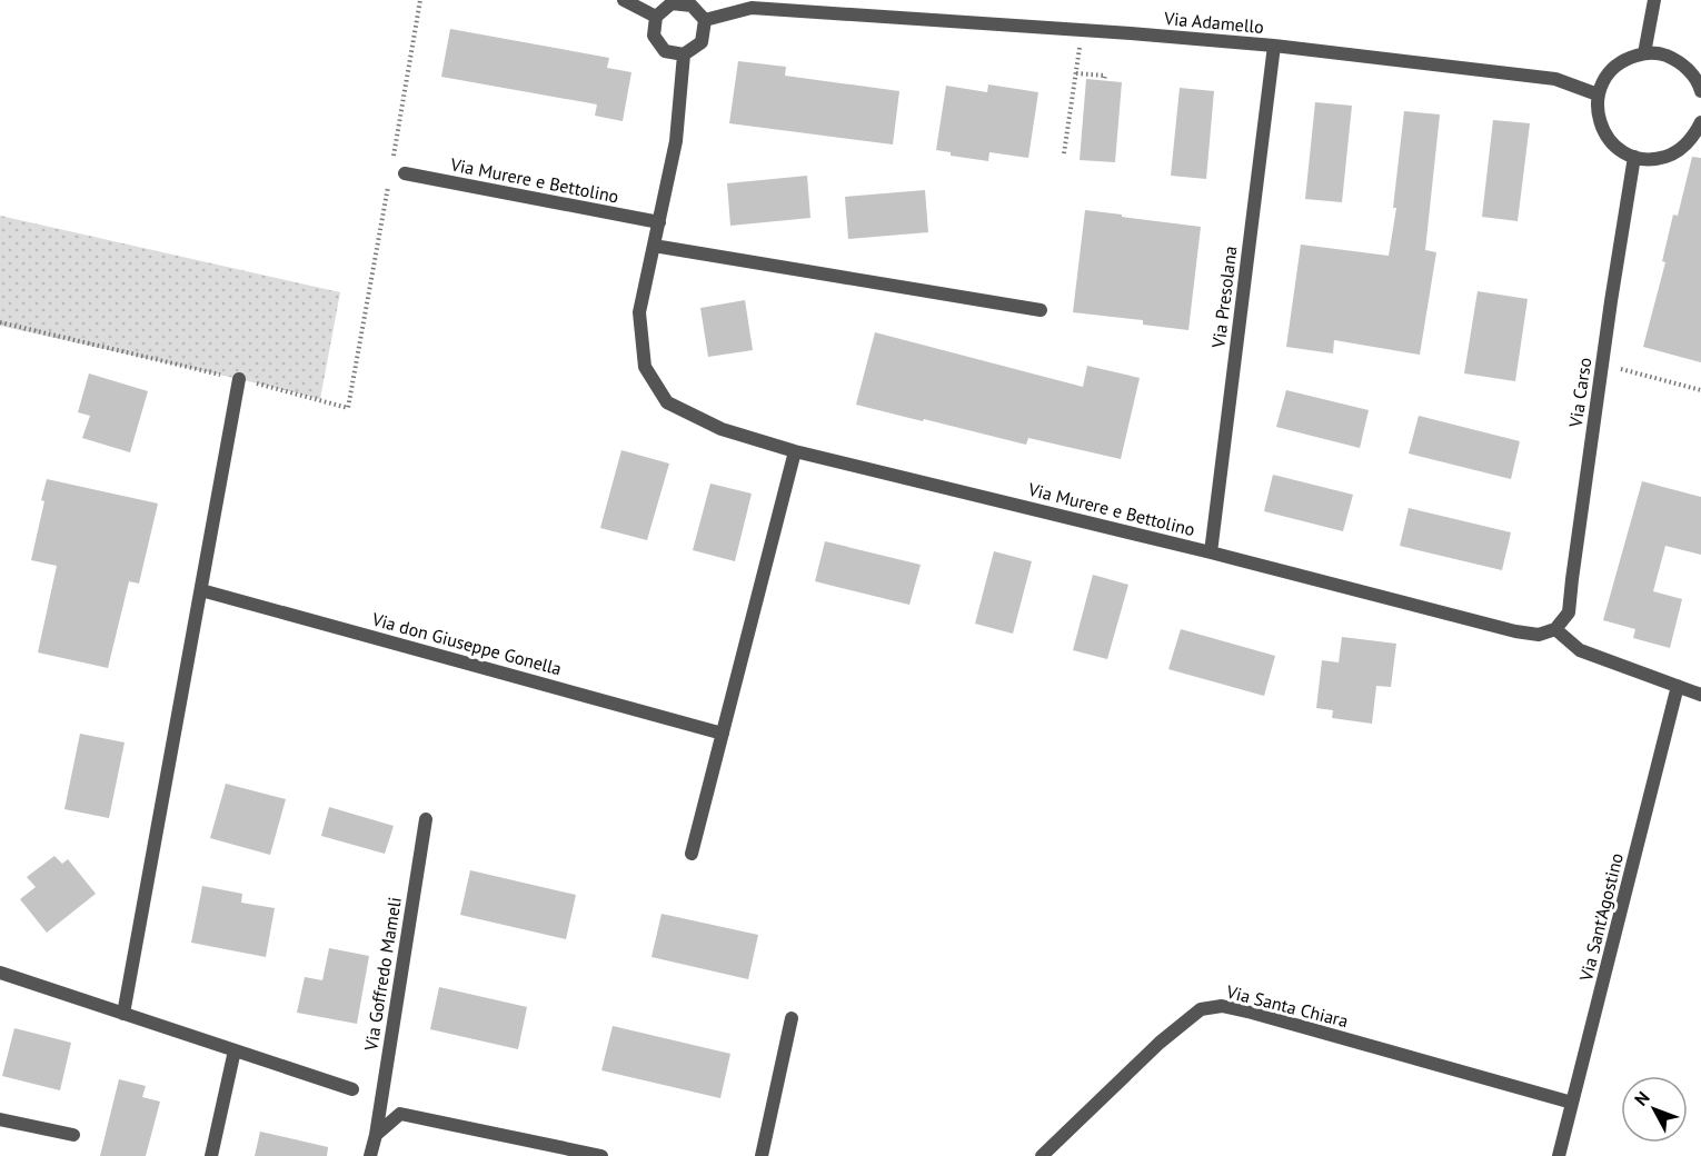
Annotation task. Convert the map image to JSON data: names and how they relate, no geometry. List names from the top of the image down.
{
  "streets": {
    "street": [
      "Via Adamello",
      "Via Murere e Bettolino",
      "Via Presolana",
      "Via Carso",
      "Via don Giuseppe Gonella",
      "Via Sant'Agostino",
      "Via Goffredo Mameli",
      "Via Santa Chiara"
    ]
  },
  "crossings": [
    ["Via Adamello", "Via Murere e Bettolino"],
    ["Via Adamello", "Via Presolana"],
    ["Via Murere e Bettolino", "Via Presolana"],
    ["Via Murere e Bettolino", "Via Carso"],
    ["Via Sant'Agostino", "Via Santa Chiara"]
  ],
  "north": "top left"
}
